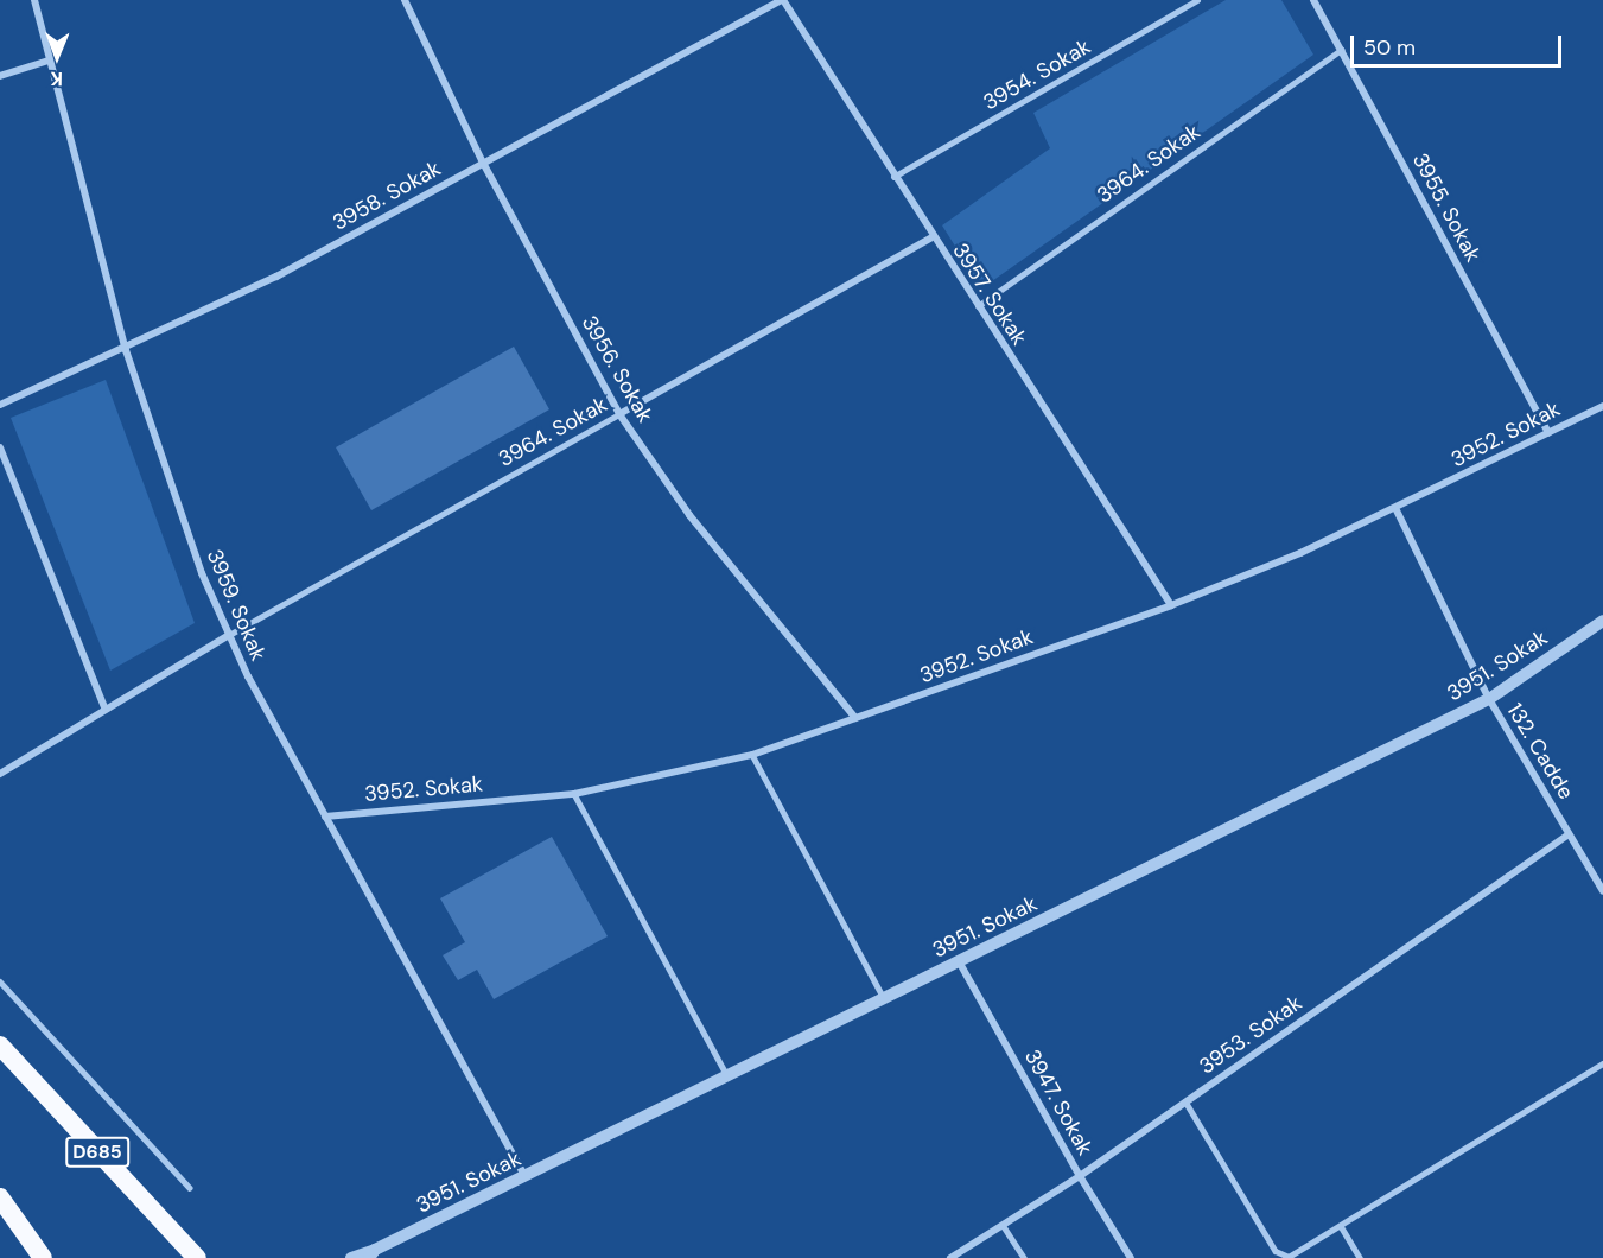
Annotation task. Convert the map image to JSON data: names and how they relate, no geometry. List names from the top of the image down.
{
  "streets": {
    "highway": ["D685"],
    "street": [
      "3964. Sokak",
      "3958. Sokak",
      "3955. Sokak",
      "3957. Sokak",
      "3956. Sokak",
      "3952. Sokak",
      "3959. Sokak",
      "3951. Sokak",
      "132. Cadde",
      "3953. Sokak",
      "3947. Sokak"
    ],
    "lane": ["3954. Sokak"]
  },
  "crossings": [
    ["3954. Sokak", "3957. Sokak"],
    ["3964. Sokak", "3955. Sokak"],
    ["3964. Sokak", "3957. Sokak"],
    ["3964. Sokak", "3956. Sokak"],
    ["3964. Sokak", "3959. Sokak"],
    ["3958. Sokak", "3957. Sokak"],
    ["3958. Sokak", "3956. Sokak"],
    ["3958. Sokak", "3959. Sokak"],
    ["3955. Sokak", "3952. Sokak"],
    ["3957. Sokak", "3952. Sokak"],
    ["3956. Sokak", "3952. Sokak"],
    ["3952. Sokak", "3959. Sokak"],
    ["3952. Sokak", "132. Cadde"],
    ["3959. Sokak", "3951. Sokak"],
    ["3951. Sokak", "132. Cadde"],
    ["3951. Sokak", "3947. Sokak"],
    ["132. Cadde", "3953. Sokak"],
    ["3953. Sokak", "3947. Sokak"]
  ],
  "scale_bar": "50 m",
  "north": "bottom"
}
